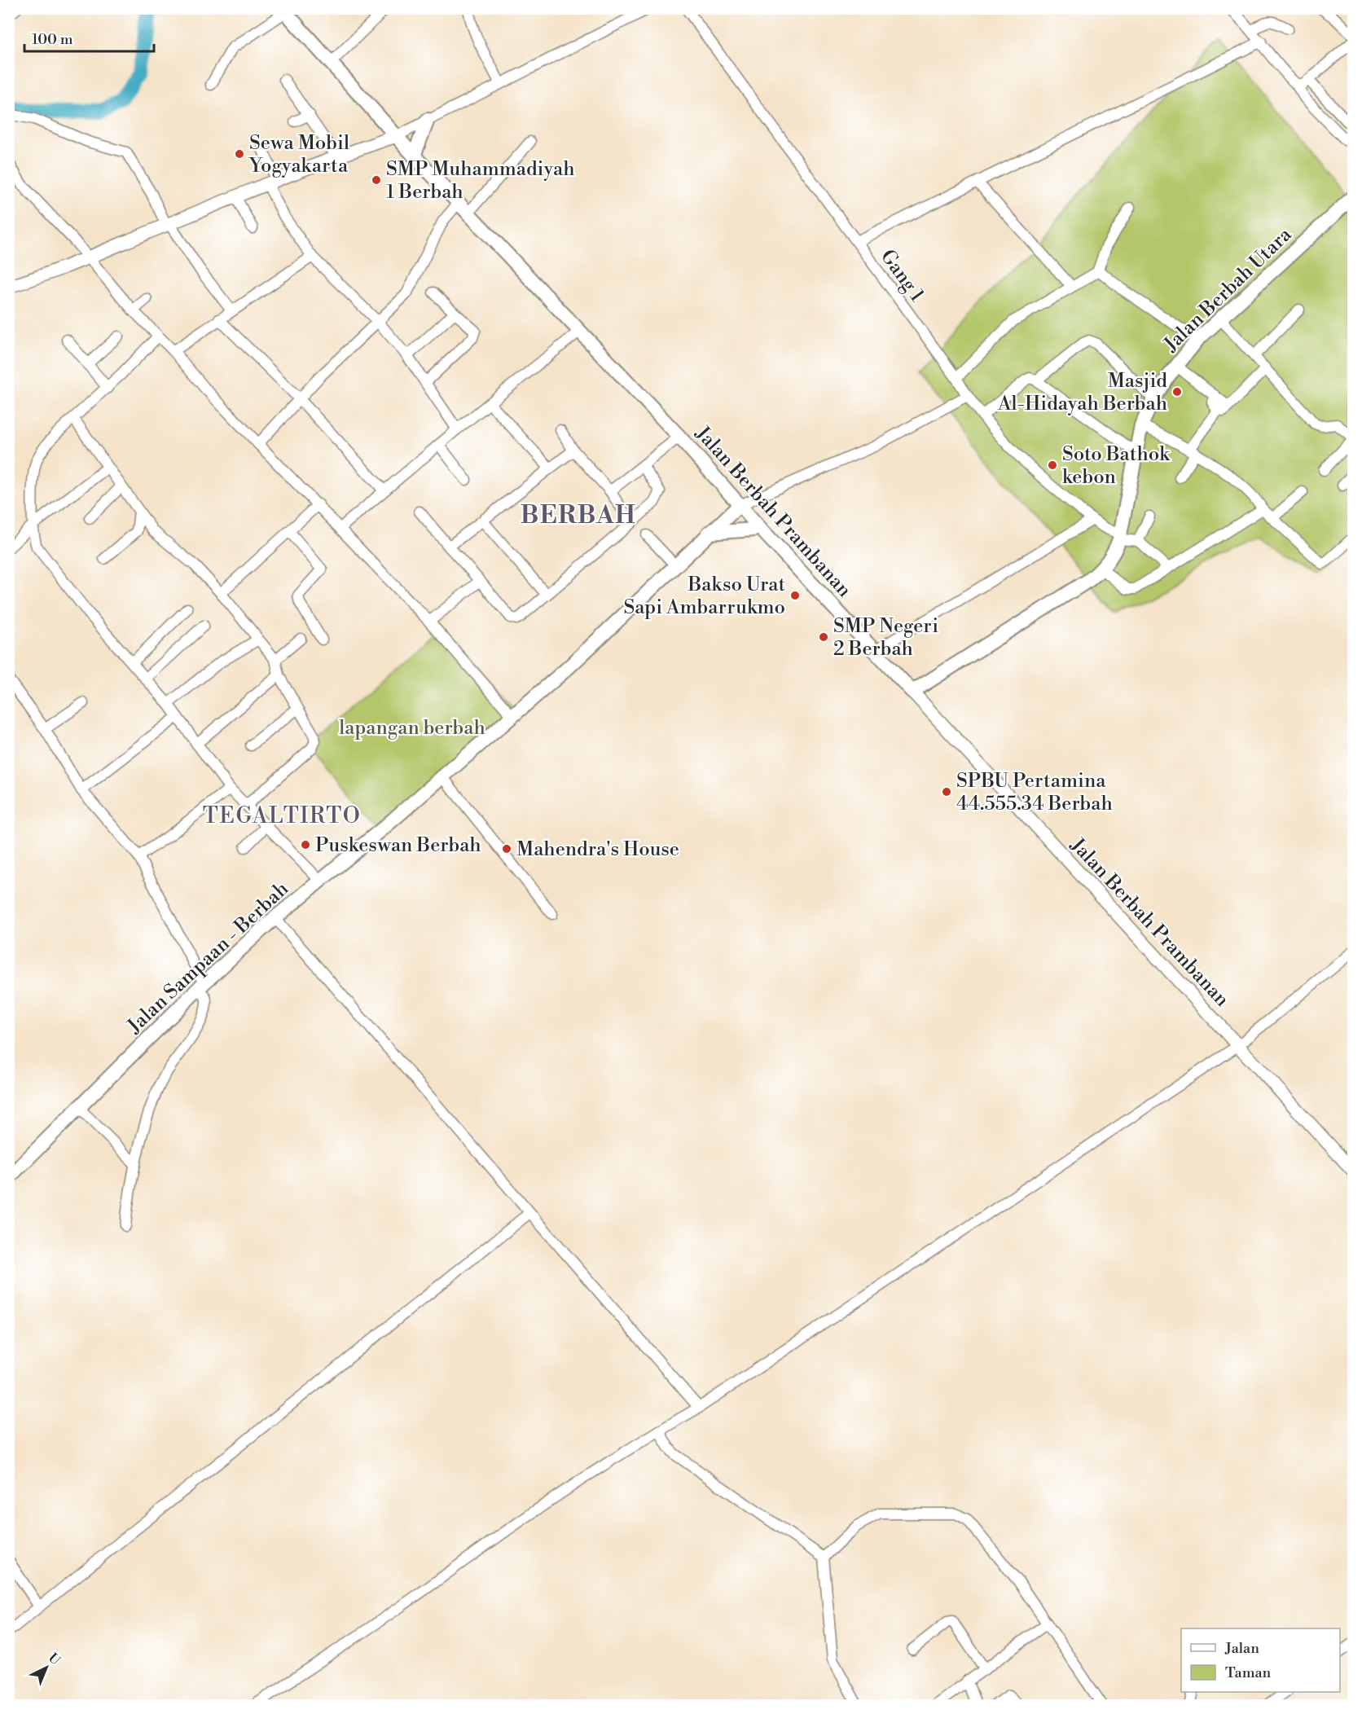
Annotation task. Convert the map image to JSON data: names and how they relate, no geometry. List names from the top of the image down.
{
  "streets": {
    "main road": ["Jalan Berbah Utara", "Jalan Berbah Prambanan", "Jalan Sampaan - Berbah"],
    "street": ["Gang 1"]
  },
  "crossings": [
    ["Gang 1", "Jalan Berbah Utara"],
    ["Jalan Berbah Utara", "Jalan Berbah Prambanan"],
    ["Jalan Berbah Prambanan", "Jalan Sampaan - Berbah"]
  ],
  "districts": ["BERBAH", "TEGALTIRTO"],
  "parks": ["lapangan berbah"],
  "places": [
    "Sewa Mobil Yogyakarta",
    "SMP Muhammadiyah 1 Berbah",
    "Masjid Al-Hidayah Berbah",
    "Soto Bathok kebon",
    "Bakso Urat Sapi Ambarrukmo",
    "SMP Negeri 2 Berbah",
    "SPBU Pertamina 44.555.34 Berbah",
    "Puskeswan Berbah",
    "Mahendra's House"
  ],
  "legend": ["Jalan", "Taman"],
  "scale_bar": "100 m",
  "north": "top right"
}
